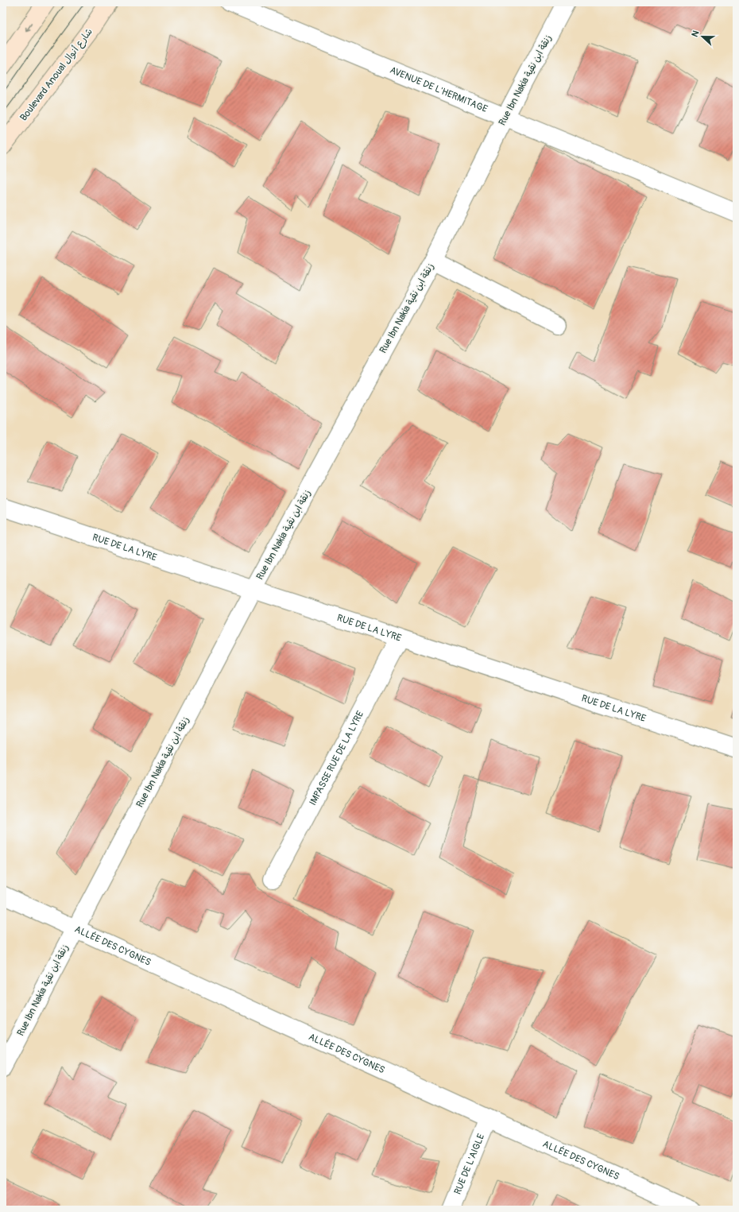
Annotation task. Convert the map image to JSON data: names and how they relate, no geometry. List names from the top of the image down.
{
  "streets": {
    "street": [
      "Boulevard Anoual شارع أنوال",
      "Rue Ibn Nakia زنقة ابن نقية",
      "AVENUE DE L'HERMITAGE",
      "RUE DE LA LYRE",
      "IMPASSE RUE DE LA LYRE",
      "ALLÉE DES CYGNES",
      "RUE DE L'AIGLE"
    ]
  },
  "crossings": [
    ["Rue Ibn Nakia زنقة ابن نقية", "AVENUE DE L'HERMITAGE"],
    ["Rue Ibn Nakia زنقة ابن نقية", "RUE DE LA LYRE"],
    ["Rue Ibn Nakia زنقة ابن نقية", "ALLÉE DES CYGNES"],
    ["RUE DE LA LYRE", "IMPASSE RUE DE LA LYRE"],
    ["ALLÉE DES CYGNES", "RUE DE L'AIGLE"]
  ],
  "north": "left"
}
